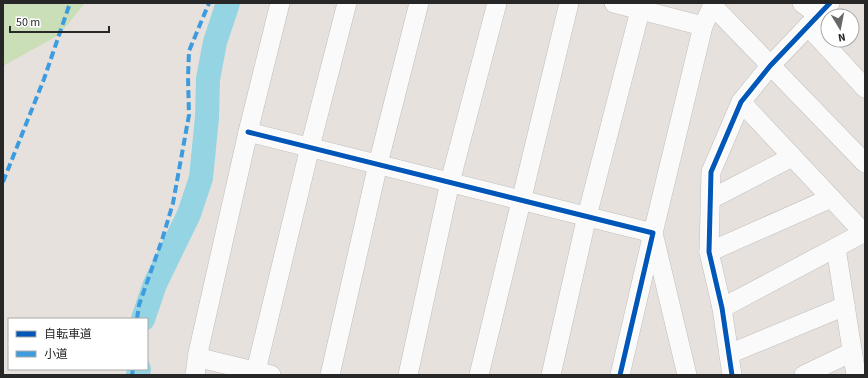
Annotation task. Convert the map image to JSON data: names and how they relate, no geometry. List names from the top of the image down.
{
  "legend": ["自転車道", "小道"],
  "scale_bar": "50 m",
  "north": "bottom"
}
